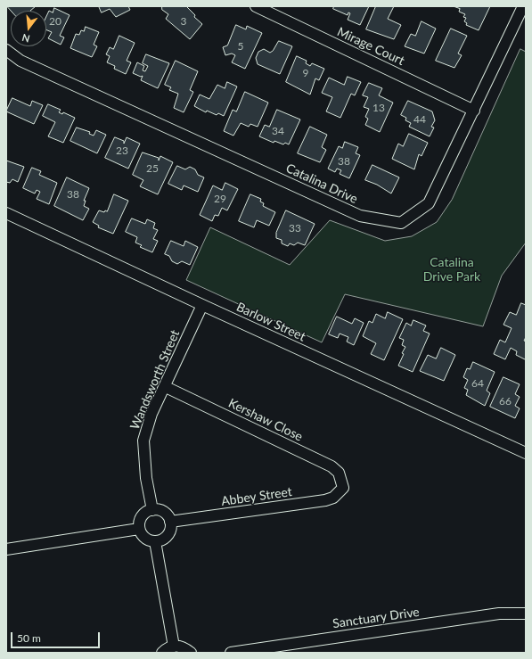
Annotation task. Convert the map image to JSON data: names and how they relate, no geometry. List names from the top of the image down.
{
  "streets": {
    "street": [
      "Mirage Court",
      "Catalina Drive",
      "Barlow Street",
      "Wandsworth Street",
      "Kershaw Close",
      "Abbey Street",
      "Sanctuary Drive"
    ]
  },
  "crossings": [
    ["Mirage Court", "Catalina Drive"],
    ["Barlow Street", "Wandsworth Street"],
    ["Wandsworth Street", "Kershaw Close"],
    ["Wandsworth Street", "Abbey Street"],
    ["Kershaw Close", "Abbey Street"]
  ],
  "parks": ["Catalina Drive Park"],
  "house_numbers": [
    "20",
    "3",
    "5",
    "9",
    "13",
    "44",
    "34",
    "23",
    "38",
    "25",
    "38",
    "29",
    "33",
    "64",
    "66"
  ],
  "scale_bar": "50 m",
  "north": "bottom"
}
